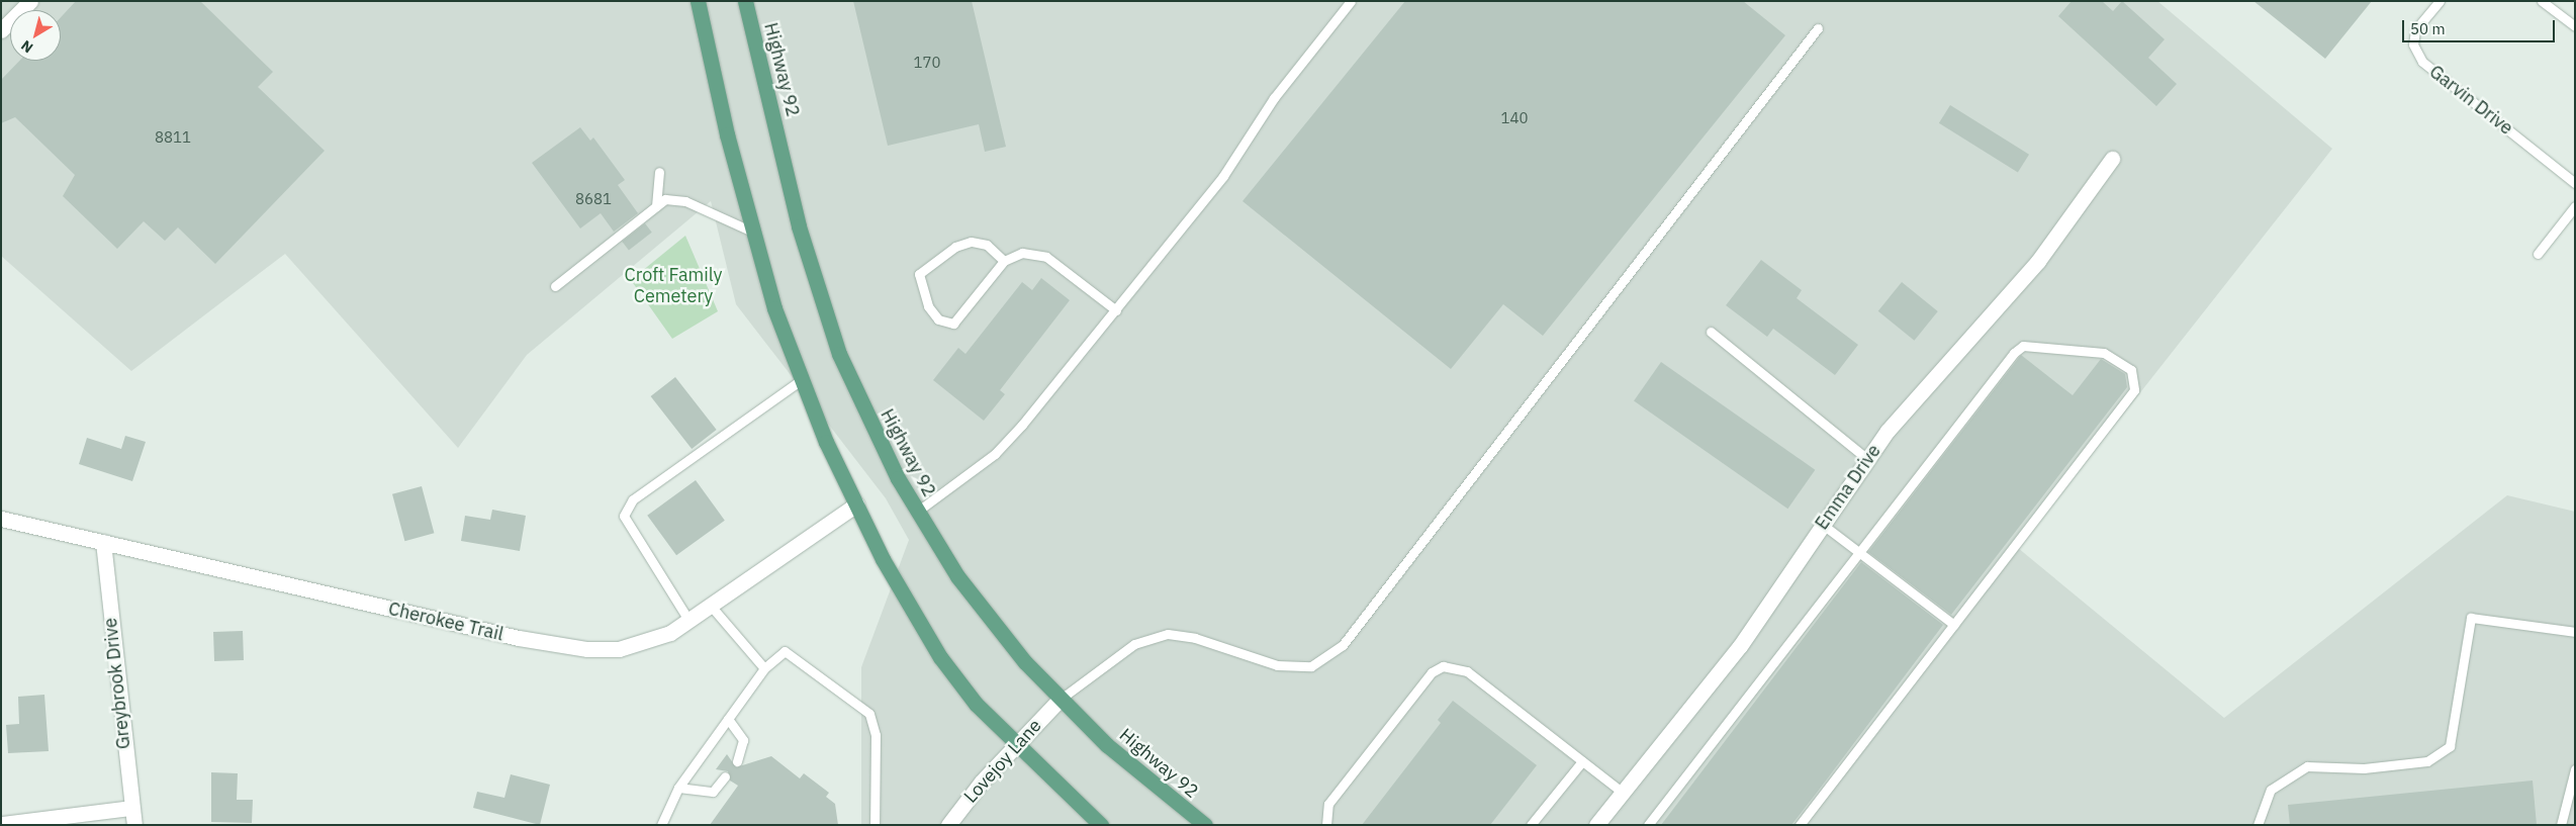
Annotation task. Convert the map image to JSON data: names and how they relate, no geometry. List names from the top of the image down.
{
  "streets": {
    "main road": ["Highway 92"],
    "street": [
      "Emma Drive",
      "Cherokee Trail",
      "Greybrook Drive",
      "Lovejoy Lane"
    ],
    "lane": ["Garvin Drive"]
  },
  "crossings": [
    ["Highway 92", "Lovejoy Lane"],
    ["Cherokee Trail", "Greybrook Drive"]
  ],
  "parks": ["Croft Family Cemetery"],
  "house_numbers": [
    "170",
    "140",
    "8811",
    "8681"
  ],
  "scale_bar": "50 m",
  "north": "bottom left"
}
